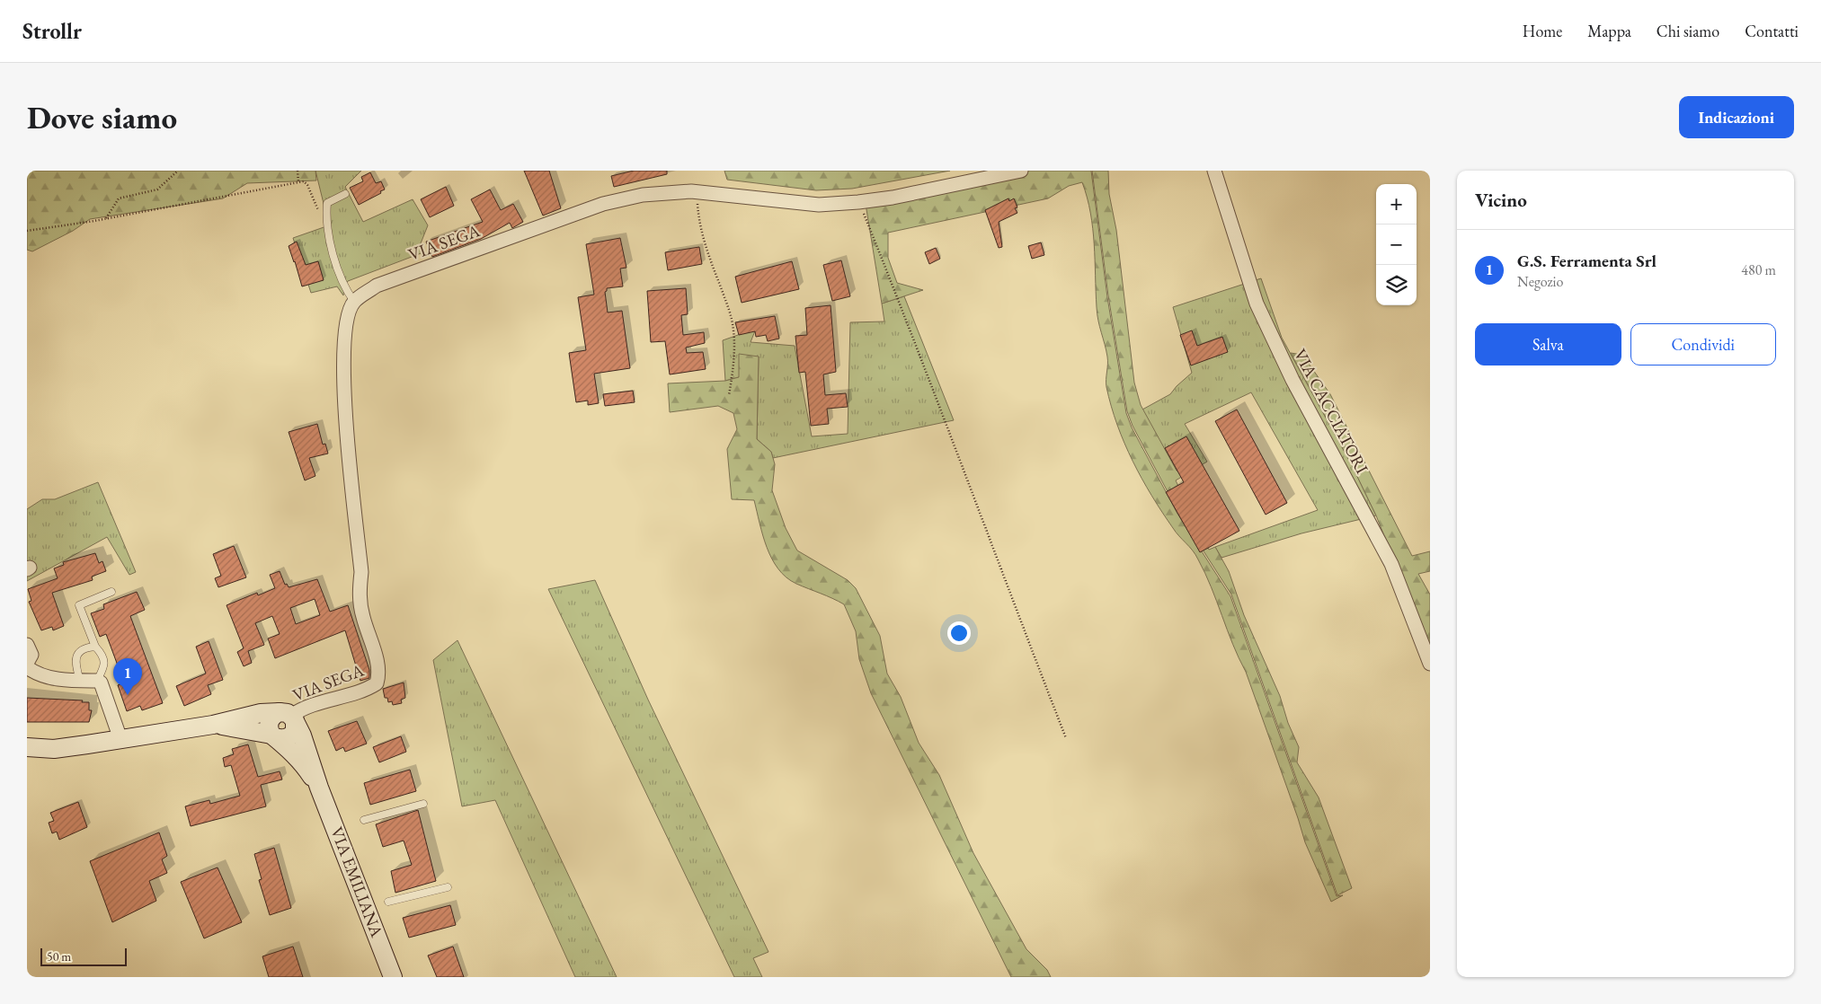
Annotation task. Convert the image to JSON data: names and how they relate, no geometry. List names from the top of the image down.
{
  "streets": {
    "main road": ["VIA EMILIANA"],
    "street": ["VIA SEGA", "VIA CACCIATORI"]
  },
  "crossings": [
    ["VIA SEGA", "VIA EMILIANA"]
  ],
  "scale_bar": "50 m",
  "page": {
    "header": "Strollr",
    "nav": [
      "Home",
      "Mappa",
      "Chi siamo",
      "Contatti"
    ],
    "buttons": [
      "Indicazioni",
      ["Salva", "Condividi"]
    ],
    "title": "Dove siamo",
    "heading": "Vicino",
    "map_buttons": ["+", "−"],
    "list": [
      {
        "mark": "1",
        "name": "G.S. Ferramenta Srl",
        "note": "Negozio",
        "value": "480 m"
      }
    ],
    "pins": "1",
    "scale": "50 m"
  }
}
